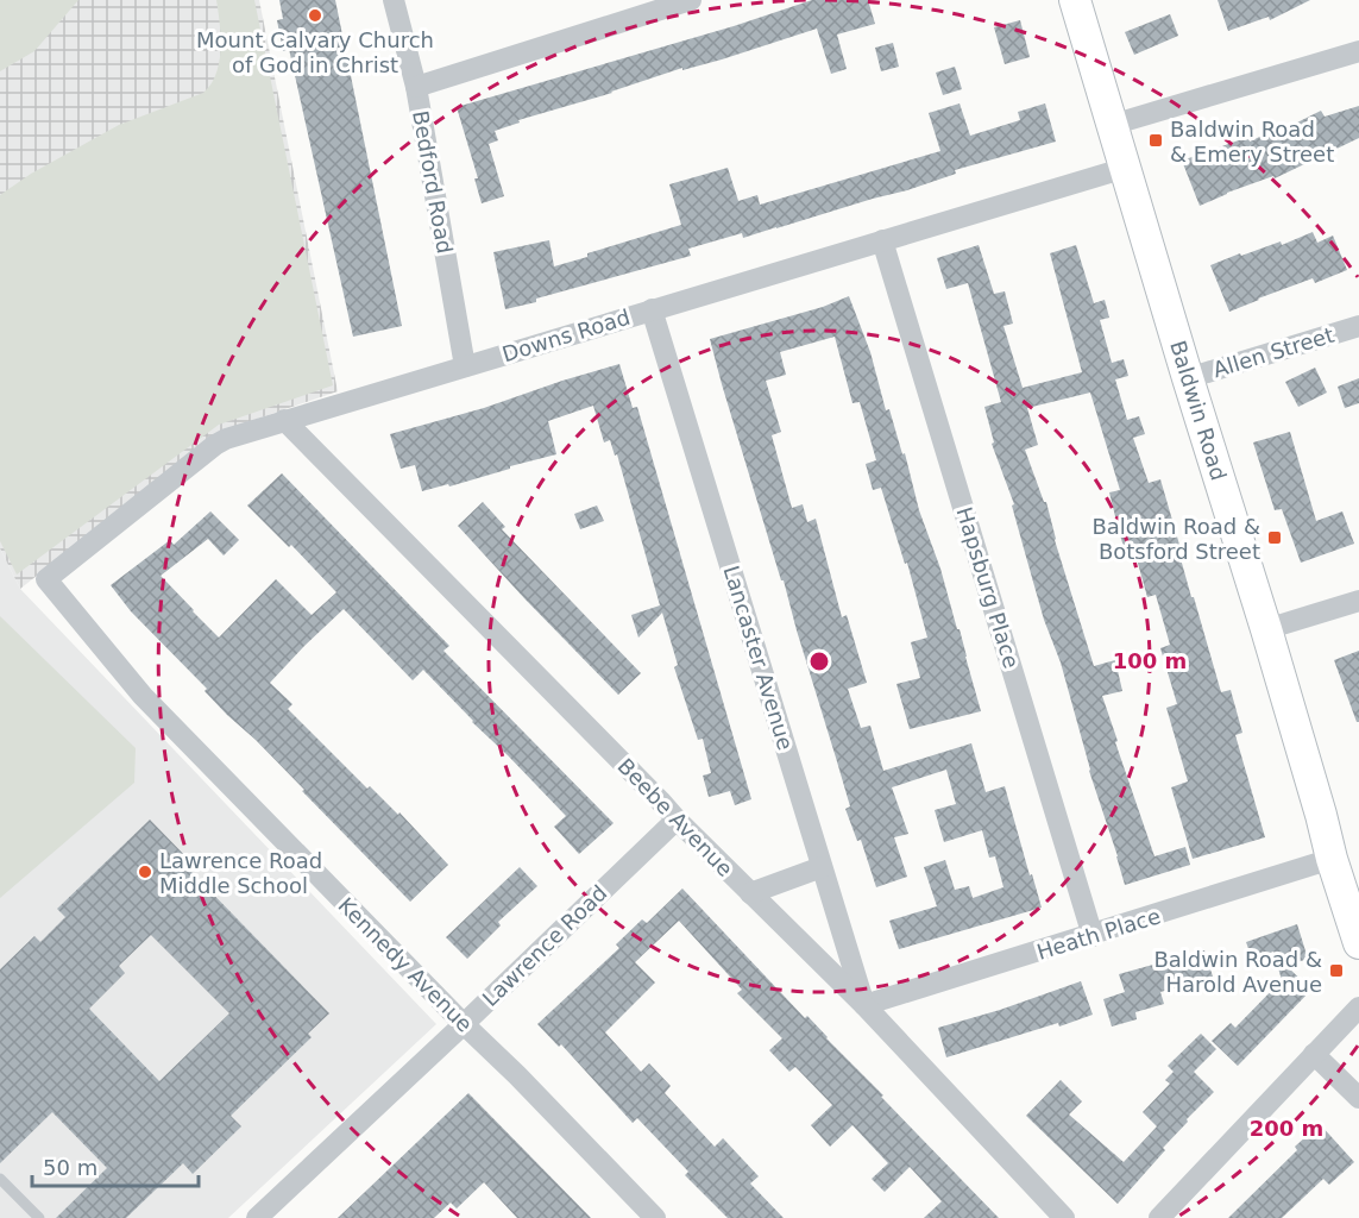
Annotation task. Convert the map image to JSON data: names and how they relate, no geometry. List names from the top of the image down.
{
  "streets": {
    "main road": ["Baldwin Road"],
    "street": [
      "Bedford Road",
      "Downs Road",
      "Allen Street",
      "Hapsburg Place",
      "Lancaster Avenue",
      "Beebe Avenue",
      "Heath Place",
      "Lawrence Road",
      "Kennedy Avenue"
    ]
  },
  "crossings": [
    ["Bedford Road", "Downs Road"],
    ["Downs Road", "Baldwin Road"],
    ["Downs Road", "Hapsburg Place"],
    ["Downs Road", "Lancaster Avenue"],
    ["Downs Road", "Beebe Avenue"],
    ["Downs Road", "Kennedy Avenue"],
    ["Allen Street", "Baldwin Road"],
    ["Baldwin Road", "Heath Place"],
    ["Hapsburg Place", "Heath Place"],
    ["Lancaster Avenue", "Beebe Avenue"],
    ["Lancaster Avenue", "Heath Place"],
    ["Beebe Avenue", "Heath Place"],
    ["Beebe Avenue", "Lawrence Road"],
    ["Lawrence Road", "Kennedy Avenue"]
  ],
  "places": {
    "other": ["Mount Calvary Church of God in Christ", "Lawrence Road Middle School"],
    "transit": ["Baldwin Road & Emery Street", "Baldwin Road & Botsford Street", "Baldwin Road & Harold Avenue"]
  },
  "scale_bar": "50 m",
  "rings": ["100 m", "200 m"]
}
